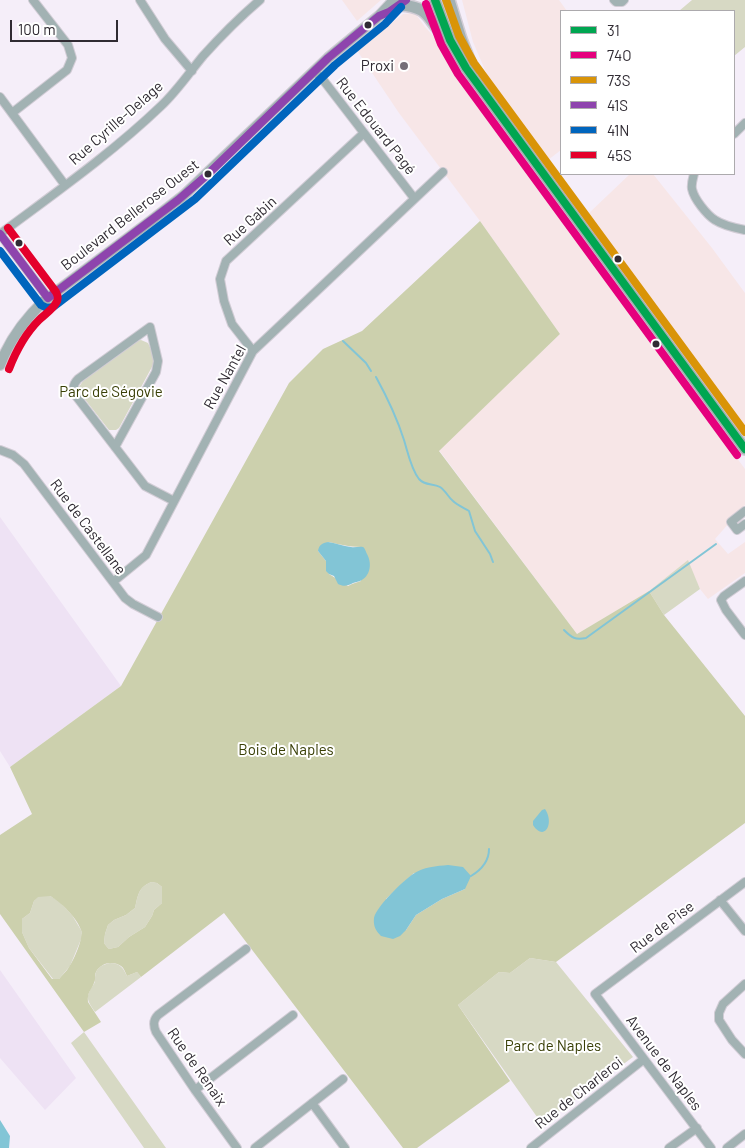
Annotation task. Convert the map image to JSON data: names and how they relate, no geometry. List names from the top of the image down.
{
  "streets": {
    "street": [
      "Rue Cyrille-Delage",
      "Rue Edouard Pagé",
      "Boulevard Bellerose Ouest",
      "Rue Gabin",
      "Rue Nantel",
      "Rue de Castellane",
      "Rue de Pise",
      "Avenue de Naples",
      "Rue de Renaix",
      "Rue de Charleroi"
    ]
  },
  "crossings": [
    ["Rue Edouard Pagé", "Boulevard Bellerose Ouest"],
    ["Rue Edouard Pagé", "Rue Gabin"],
    ["Rue Edouard Pagé", "Rue Nantel"],
    ["Rue Gabin", "Rue Nantel"],
    ["Rue Nantel", "Rue de Castellane"],
    ["Rue de Pise", "Avenue de Naples"],
    ["Avenue de Naples", "Rue de Charleroi"]
  ],
  "parks": ["Parc de Ségovie", "Bois de Naples", "Parc de Naples"],
  "places": ["Proxi"],
  "lines": [
    "transit line 31",
    "transit line 73S",
    "transit line 41S",
    "transit line 74O",
    "transit line 41N",
    "transit line 45S"
  ],
  "legend": [
    "31",
    "74O",
    "73S",
    "41S",
    "41N",
    "45S"
  ],
  "scale_bar": "100 m"
}
